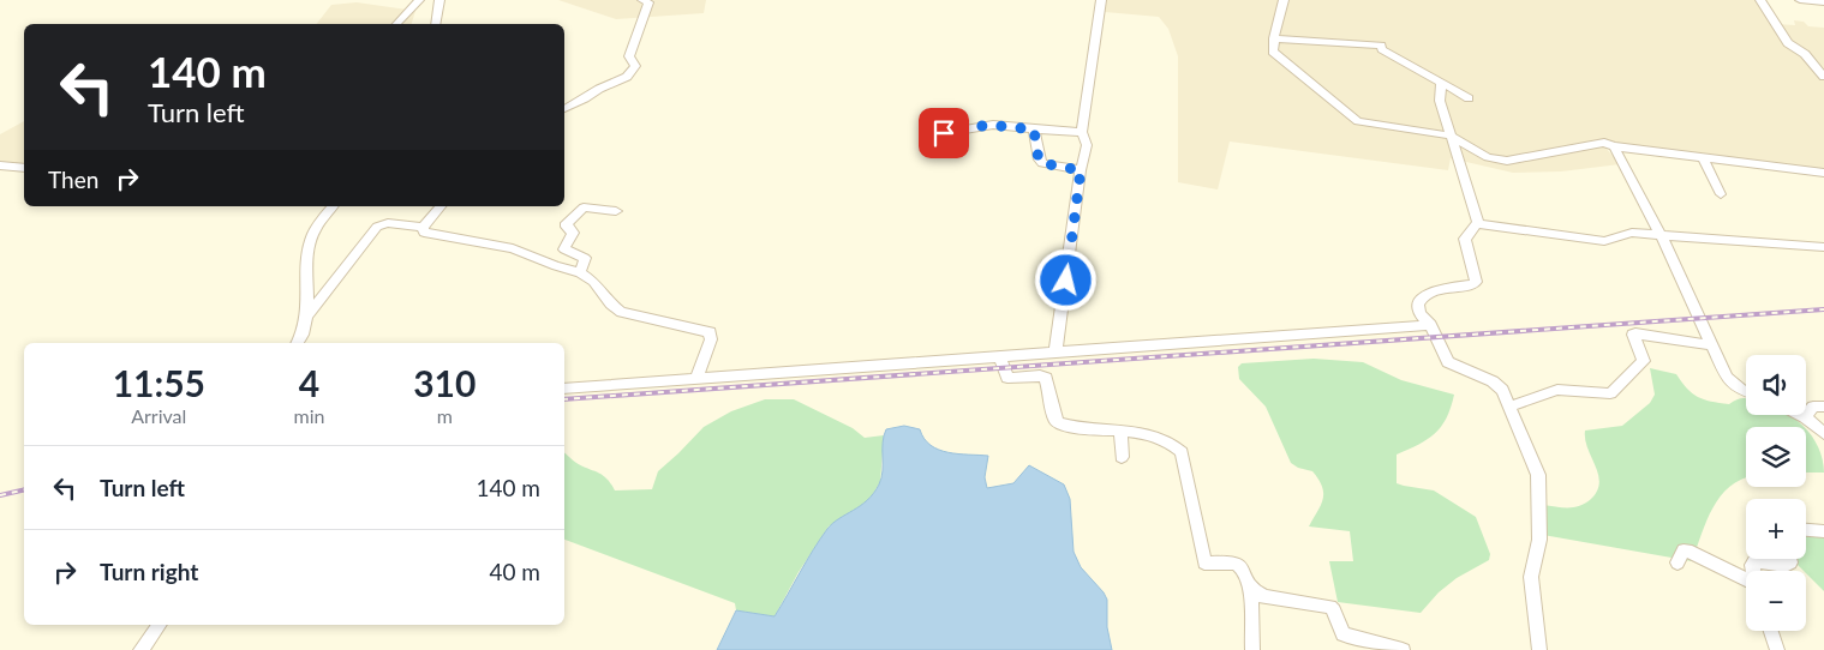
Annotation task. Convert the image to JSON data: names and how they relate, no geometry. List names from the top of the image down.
{
  "page": {
    "turn": ["140 m", "Turn left"],
    "then": "Then",
    "eta": [
      "11:55",
      "Arrival",
      "4",
      "min",
      "310",
      "m"
    ],
    "map_buttons": ["+", "−"],
    "list": [
      {
        "name": "Turn left",
        "value": "140 m"
      },
      {
        "name": "Turn right",
        "value": "40 m"
      }
    ]
  }
}
